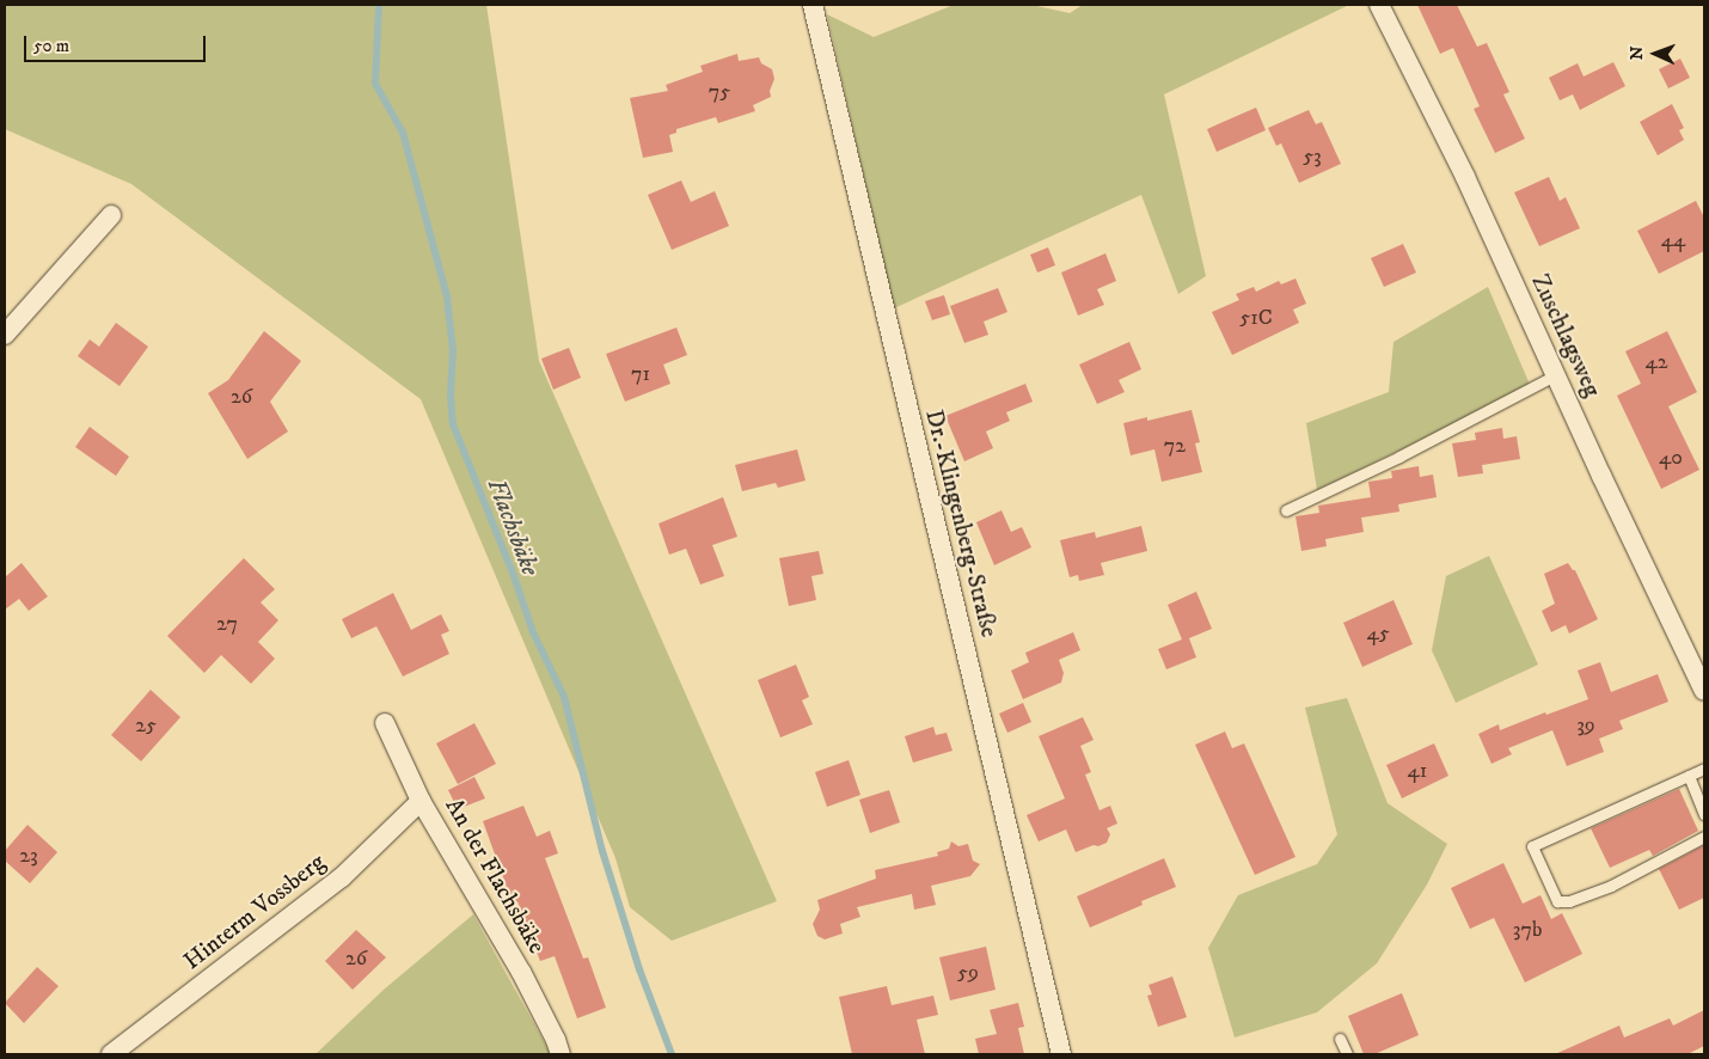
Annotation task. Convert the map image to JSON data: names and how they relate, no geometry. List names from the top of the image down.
{
  "streets": {
    "street": [
      "Zuschlagsweg",
      "Dr.-Klingenberg-Straße",
      "An der Flachsbäke",
      "Hinterm Vossberg"
    ]
  },
  "crossings": [
    ["An der Flachsbäke", "Hinterm Vossberg"]
  ],
  "water": ["Flachsbäke"],
  "house_numbers": [
    "75",
    "53",
    "44",
    "51C",
    "42",
    "71",
    "26",
    "72",
    "40",
    "27",
    "45",
    "25",
    "39",
    "41",
    "23",
    "37b",
    "26",
    "59"
  ],
  "scale_bar": "50 m",
  "north": "left"
}
